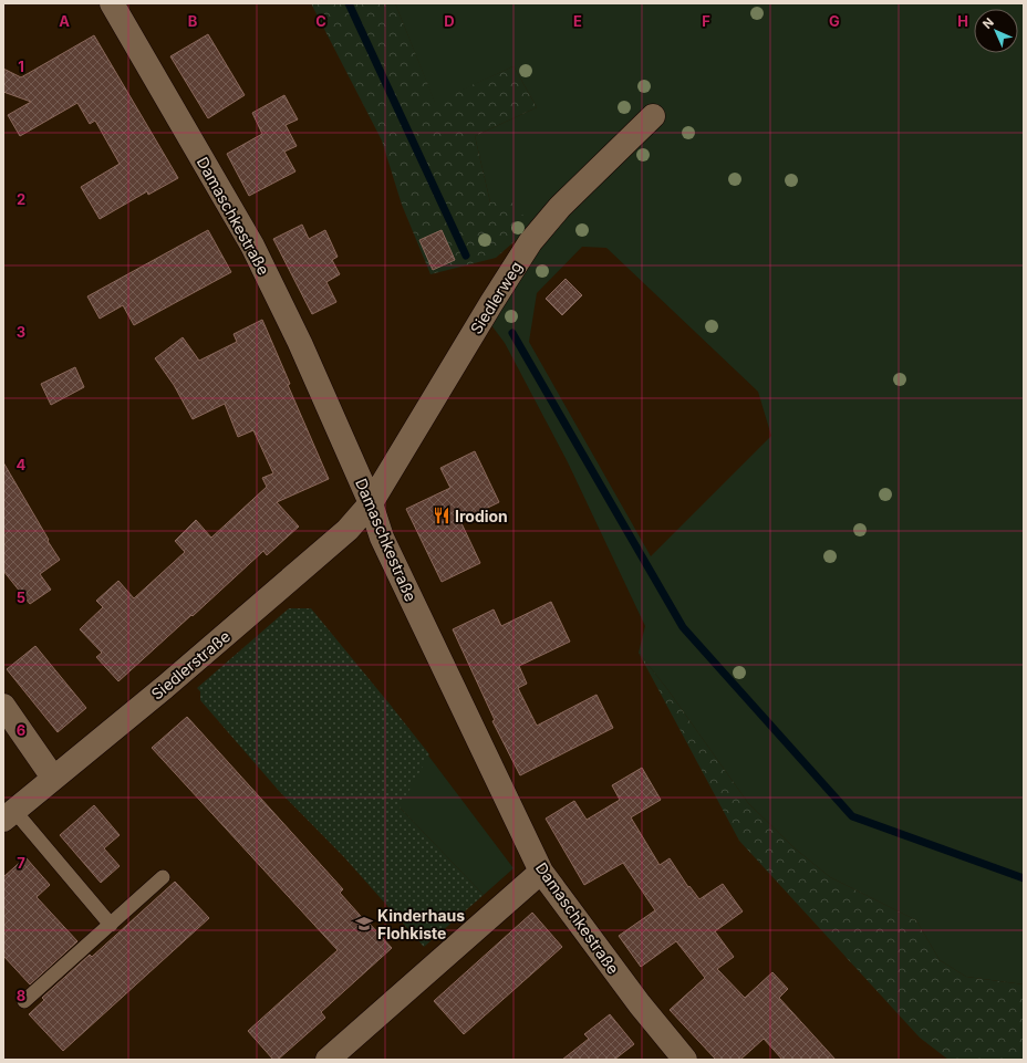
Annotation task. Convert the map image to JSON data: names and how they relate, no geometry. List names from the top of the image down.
{
  "streets": {
    "street": ["Damaschkestraße", "Siedlerweg", "Siedlerstraße"]
  },
  "crossings": [
    ["Damaschkestraße", "Siedlerweg"],
    ["Damaschkestraße", "Siedlerstraße"],
    ["Siedlerweg", "Siedlerstraße"]
  ],
  "places": {
    "restaurant": ["Irodion"],
    "school or university": ["Kinderhaus Flohkiste"]
  },
  "north": "top left",
  "grid": {
    "columns": [
      "A",
      "B",
      "C",
      "D",
      "E",
      "F",
      "G",
      "H"
    ],
    "rows": [
      "1",
      "2",
      "3",
      "4",
      "5",
      "6",
      "7",
      "8"
    ]
  }
}
